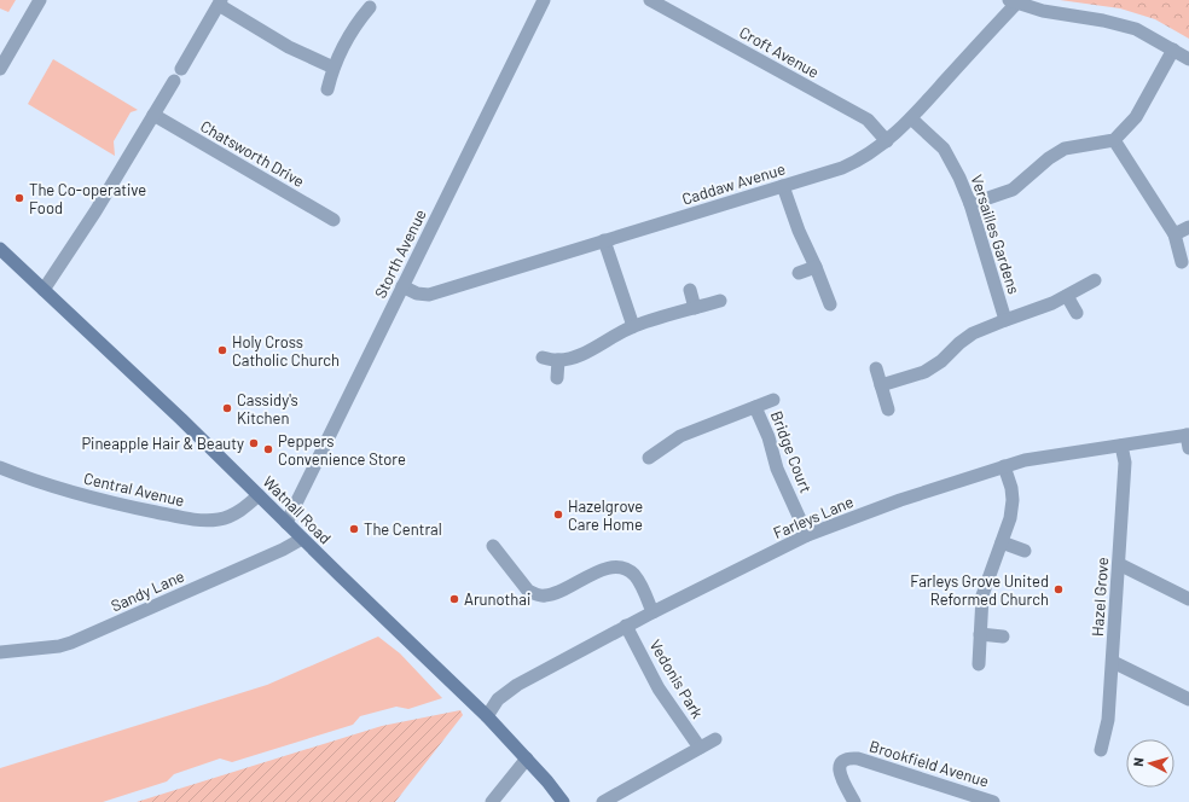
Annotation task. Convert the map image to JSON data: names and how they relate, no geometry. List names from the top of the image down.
{
  "streets": {
    "main road": ["Watnall Road"],
    "street": [
      "Croft Avenue",
      "Chatsworth Drive",
      "Caddaw Avenue",
      "Versailles Gardens",
      "Storth Avenue",
      "Bridge Court",
      "Central Avenue",
      "Farleys Lane",
      "Sandy Lane",
      "Hazel Grove",
      "Vedonis Park",
      "Brookfield Avenue"
    ]
  },
  "crossings": [
    ["Croft Avenue", "Caddaw Avenue"],
    ["Caddaw Avenue", "Versailles Gardens"],
    ["Caddaw Avenue", "Storth Avenue"],
    ["Storth Avenue", "Watnall Road"],
    ["Bridge Court", "Farleys Lane"],
    ["Central Avenue", "Watnall Road"],
    ["Watnall Road", "Farleys Lane"],
    ["Watnall Road", "Sandy Lane"],
    ["Farleys Lane", "Hazel Grove"],
    ["Farleys Lane", "Vedonis Park"]
  ],
  "places": [
    "The Co-operative Food",
    "Holy Cross Catholic Church",
    "Cassidy's Kitchen",
    "Pineapple Hair & Beauty",
    "Peppers Convenience Store",
    "Hazelgrove Care Home",
    "The Central",
    "Farleys Grove United Reformed Church",
    "Arunothai"
  ],
  "north": "left"
}
